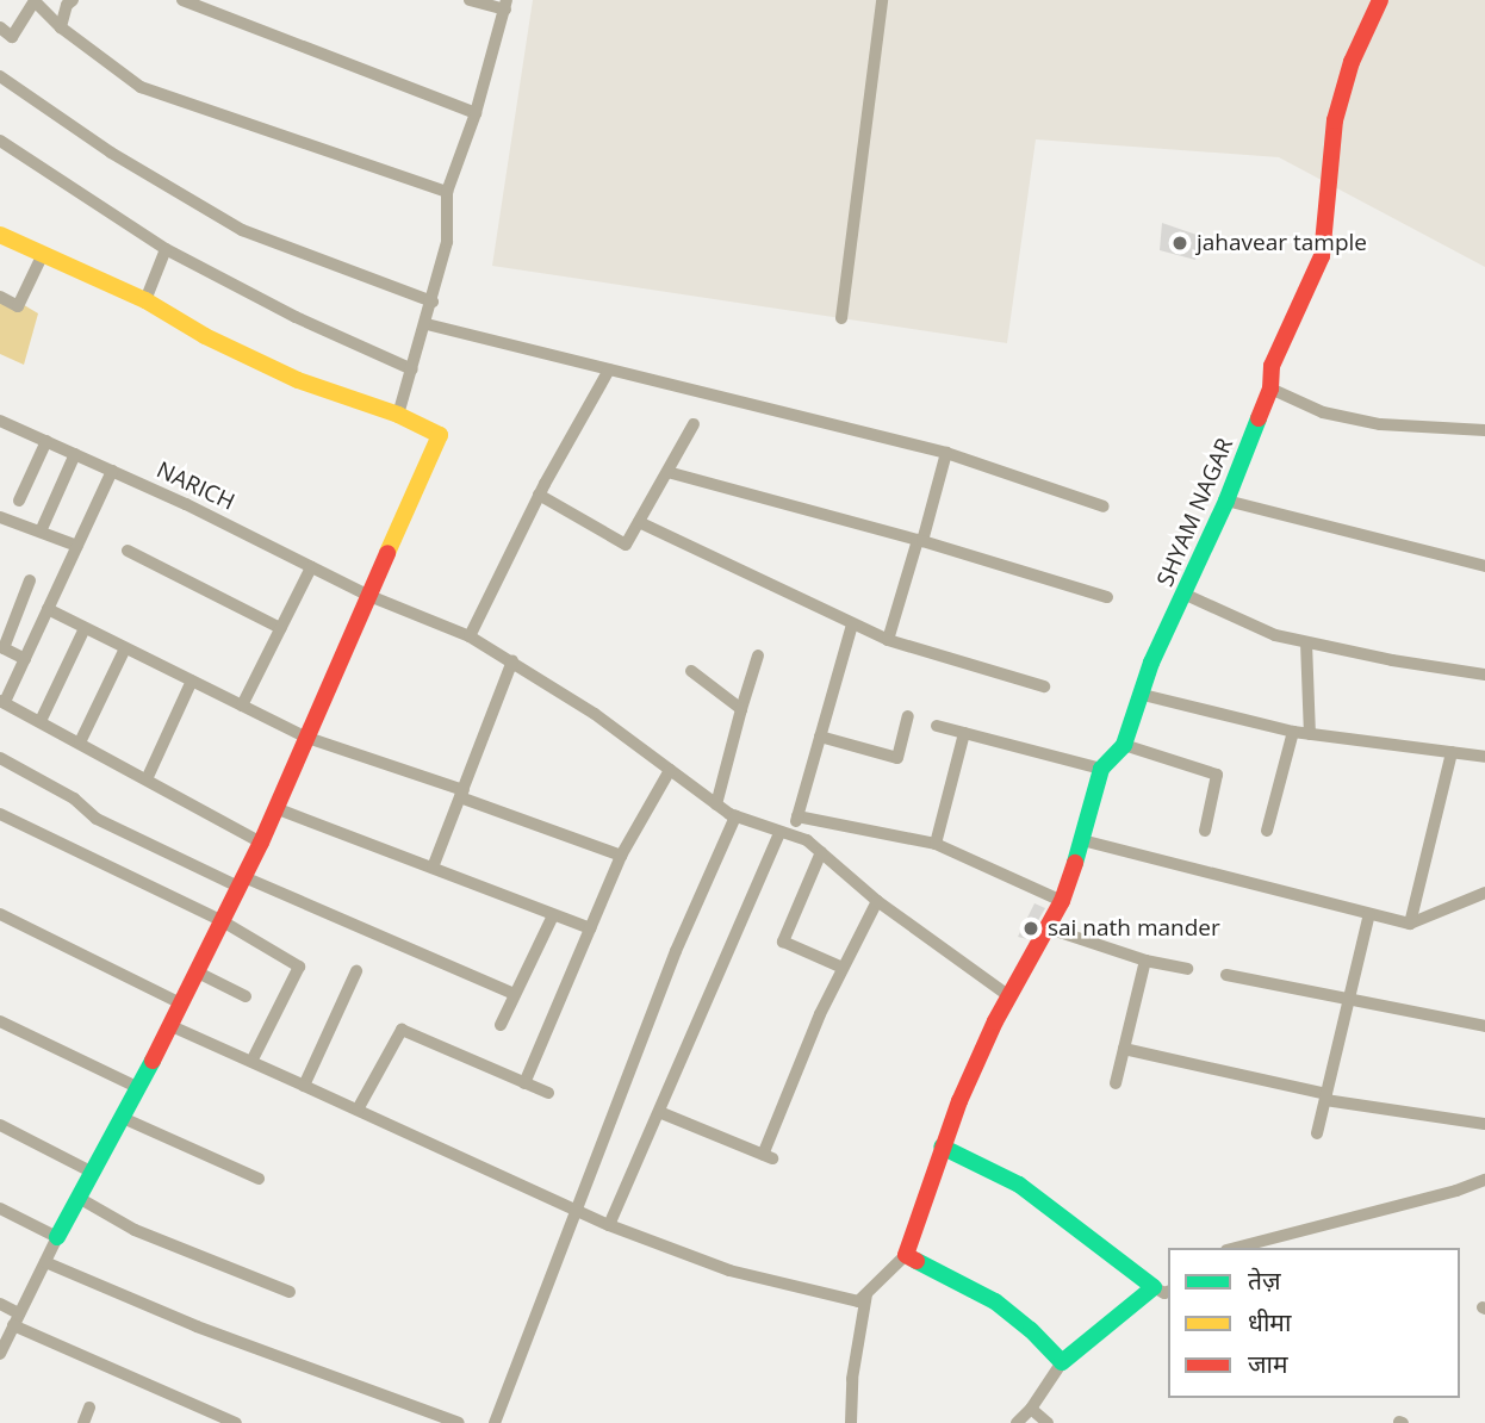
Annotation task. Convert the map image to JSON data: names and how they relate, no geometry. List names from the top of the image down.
{
  "streets": {
    "street": ["NARICH", "SHYAM NAGAR"]
  },
  "places": ["jahavear tample", "sai nath mander"],
  "legend": ["तेज़", "धीमा", "जाम"]
}
